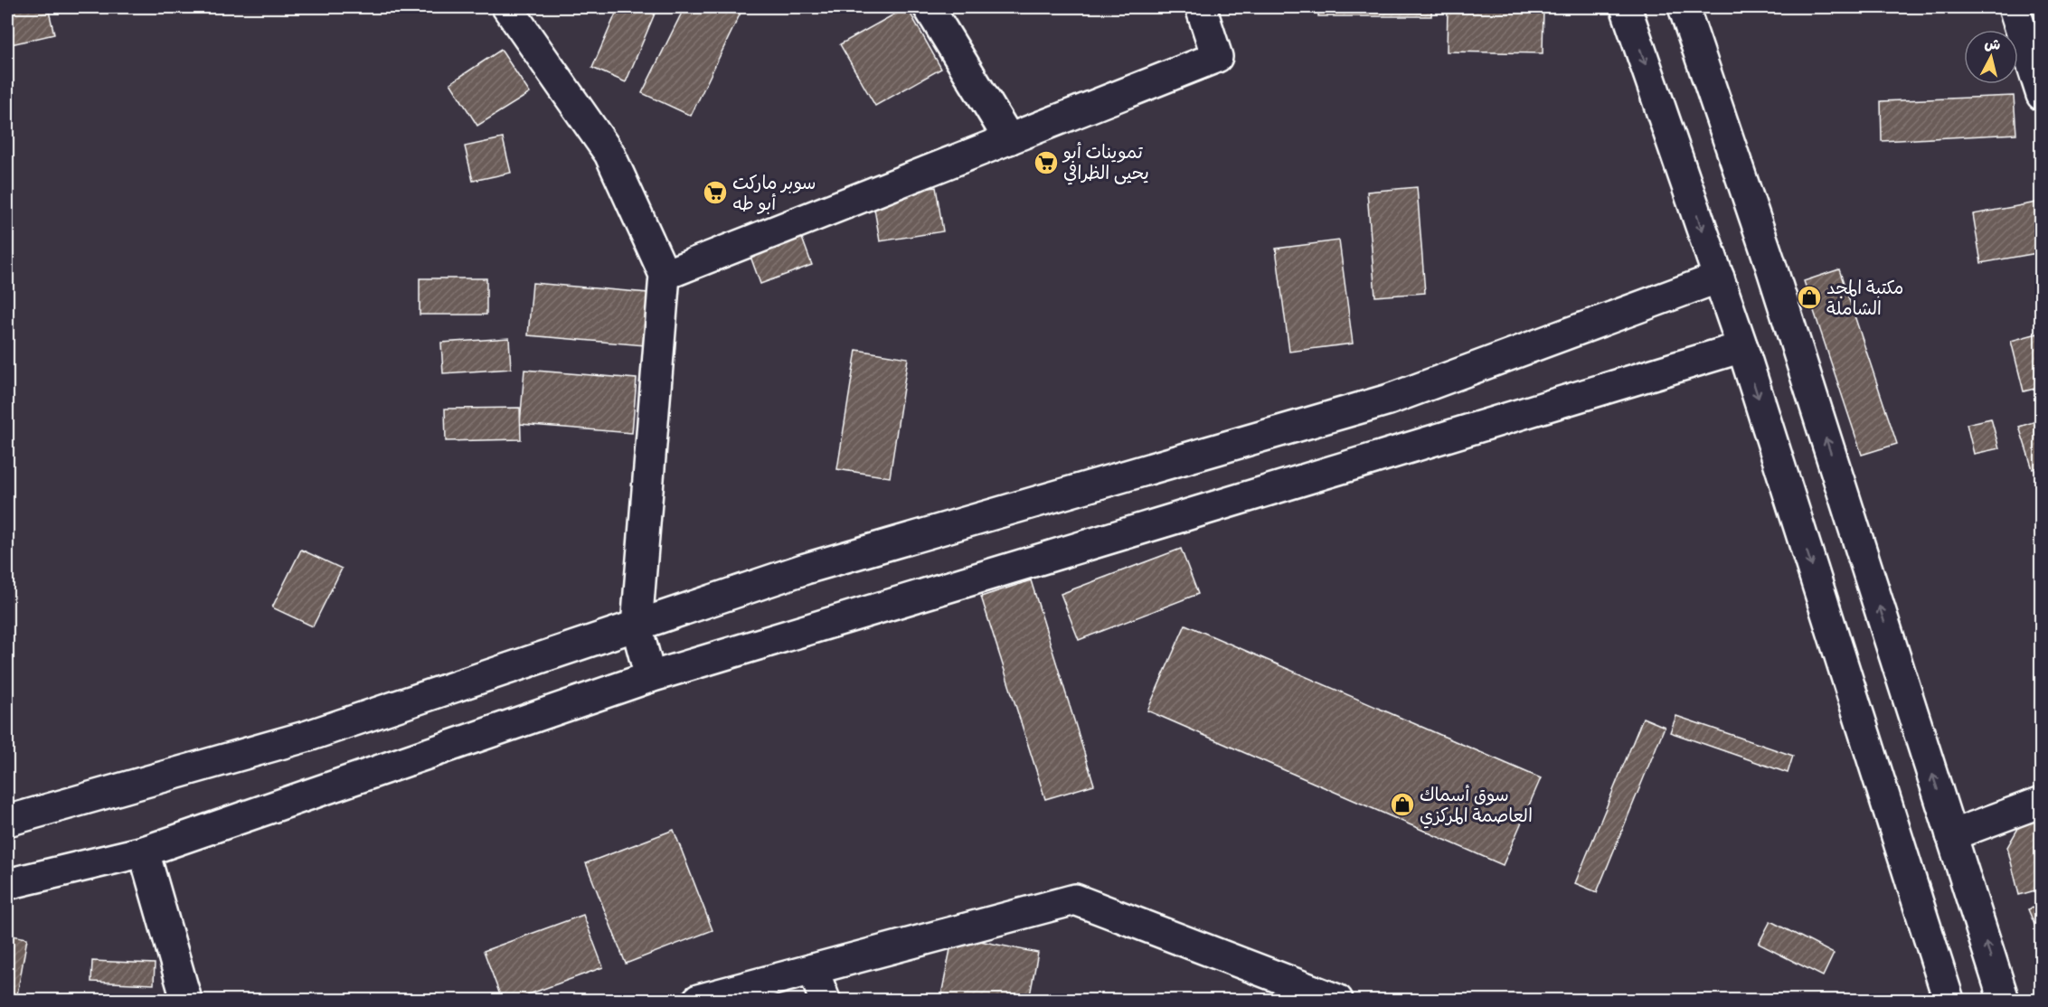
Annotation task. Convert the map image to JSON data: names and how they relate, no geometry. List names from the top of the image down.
{
  "places": {
    "supermarket": ["تموينات أبو يحيى الظرافي", "سوبر ماركت أبو طه"],
    "shop": ["مكتبة المجد الشاملة", "سوق أسماك العاصمة المركزي"]
  },
  "north": "top"
}
